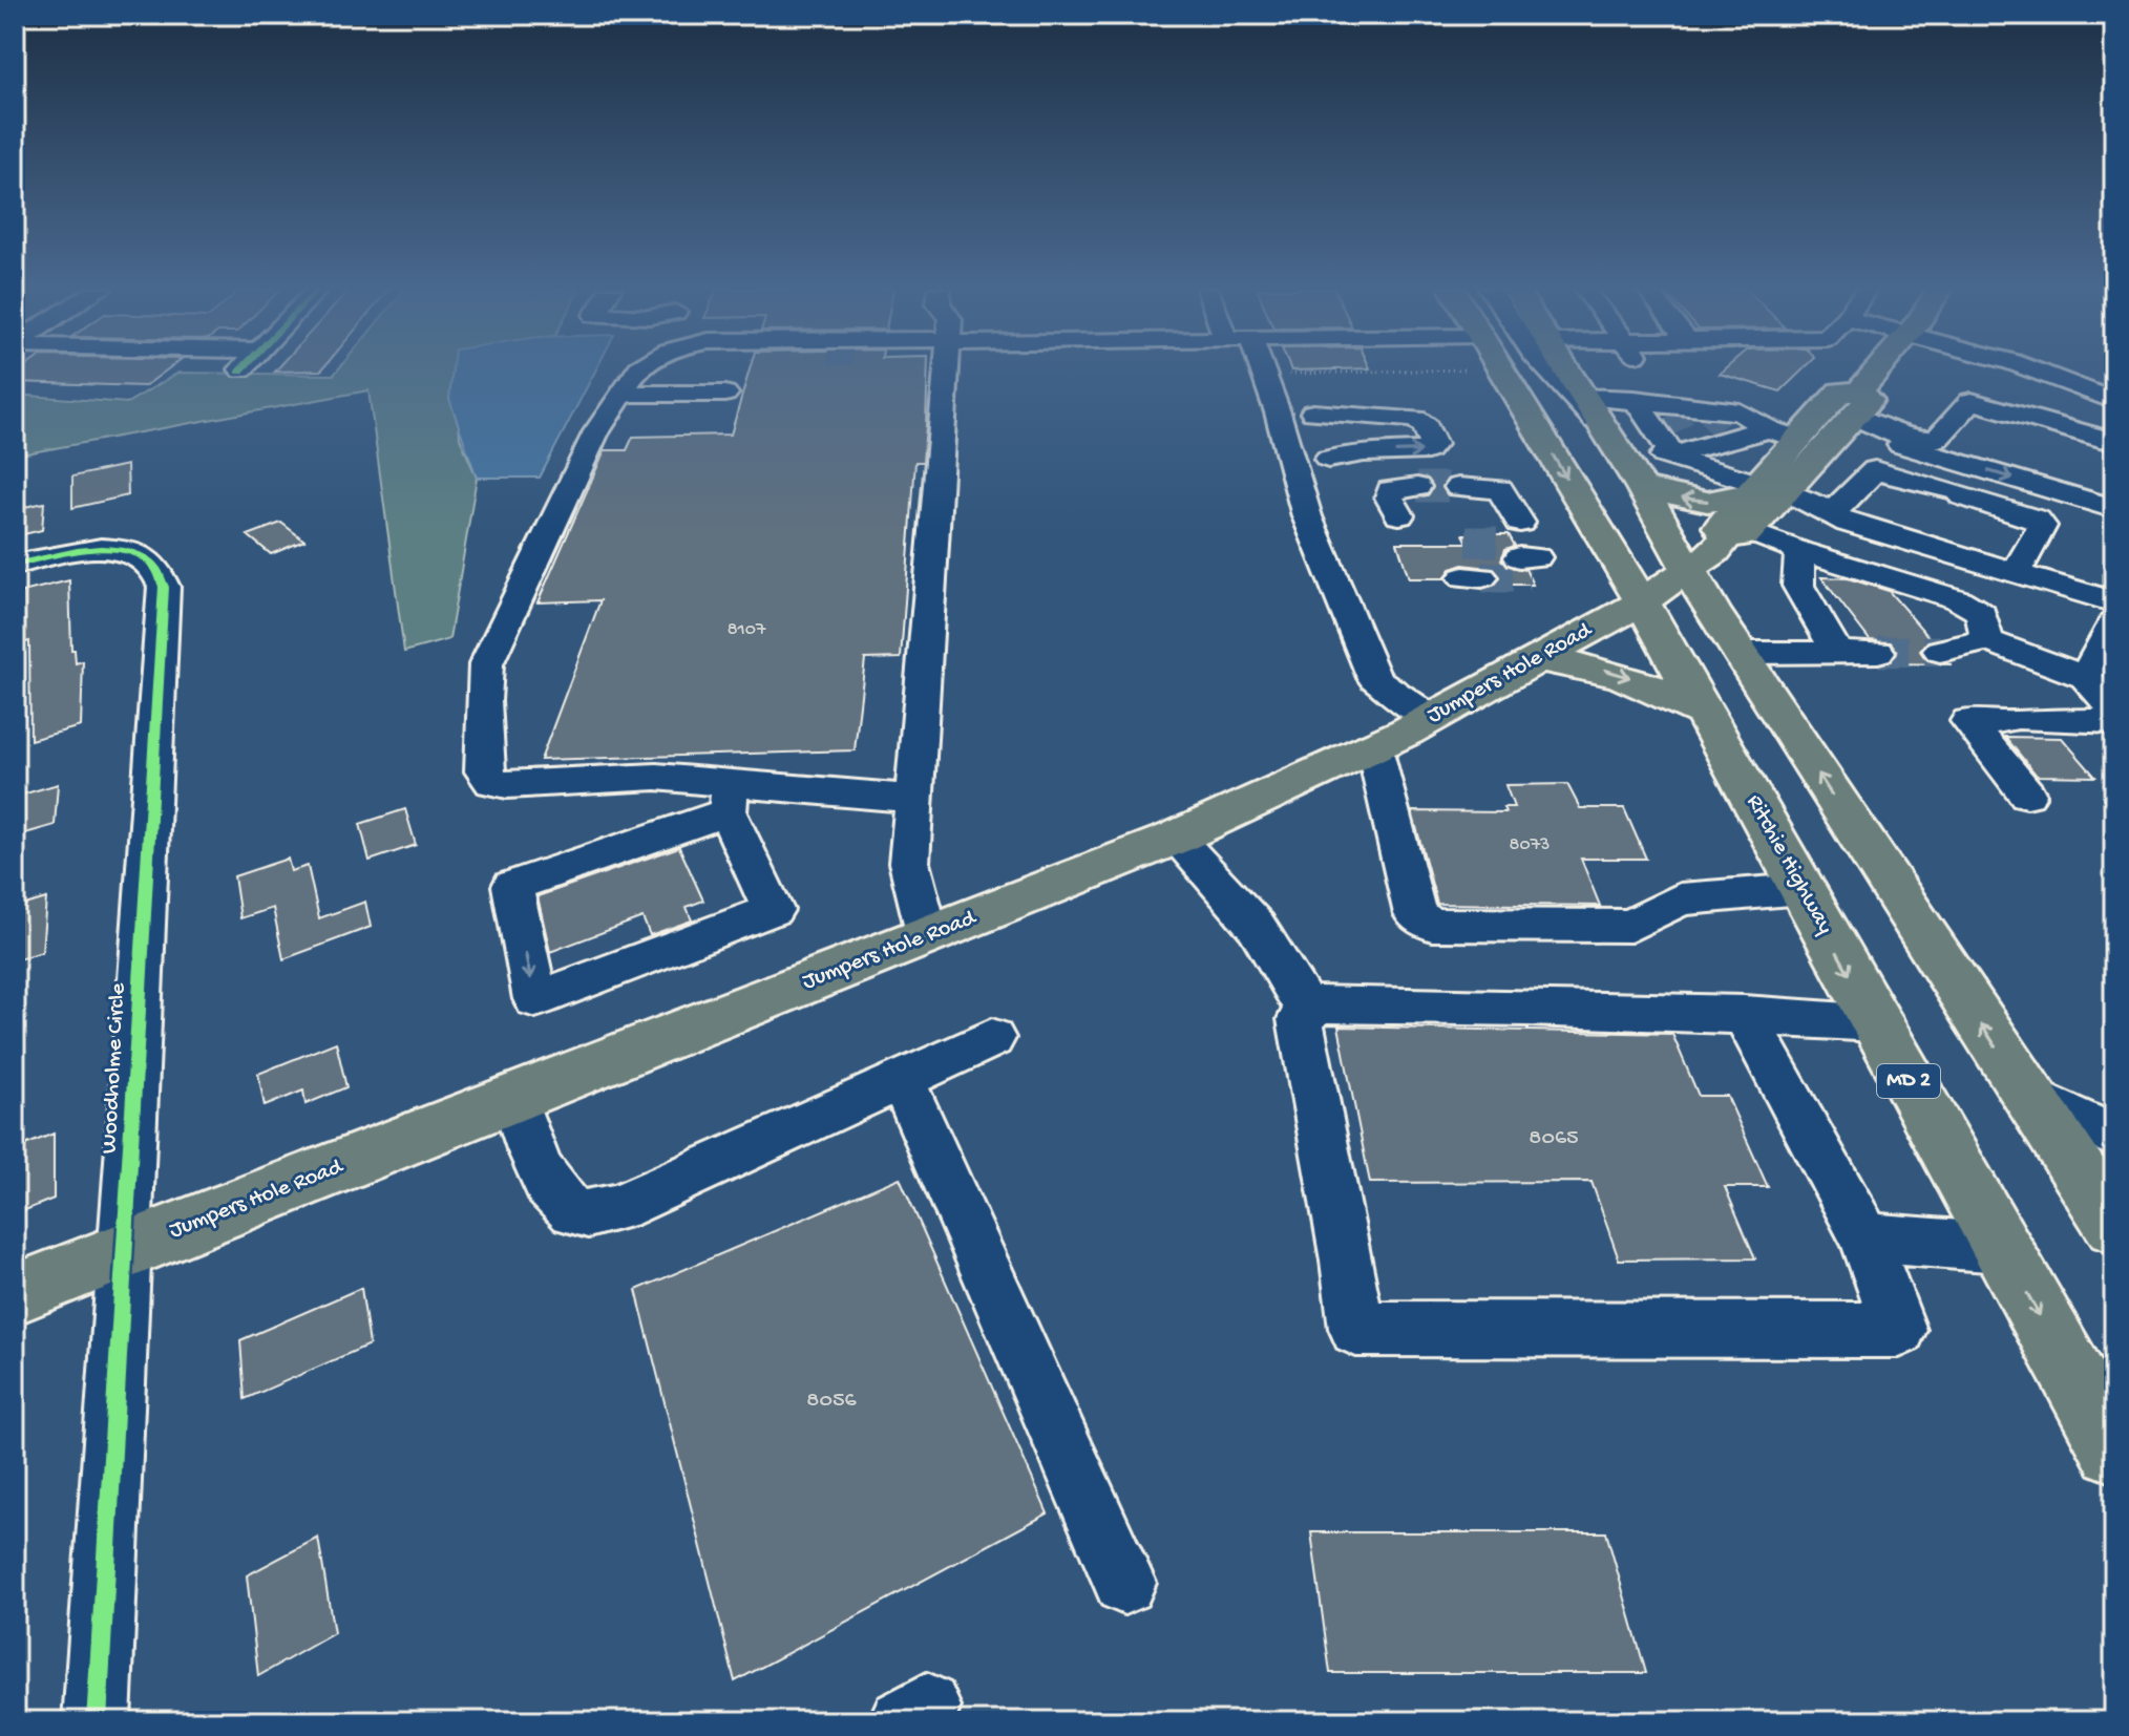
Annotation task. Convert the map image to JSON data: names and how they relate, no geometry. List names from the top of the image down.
{
  "streets": {
    "main road": ["Jumpers Hole Road", "Ritchie Highway", "MD 2"],
    "street": ["Woodholme Circle"]
  },
  "crossings": [
    ["Jumpers Hole Road", "Ritchie Highway"],
    ["Jumpers Hole Road", "Woodholme Circle"]
  ],
  "house_numbers": [
    "8107",
    "8073",
    "8065",
    "8056"
  ]
}
